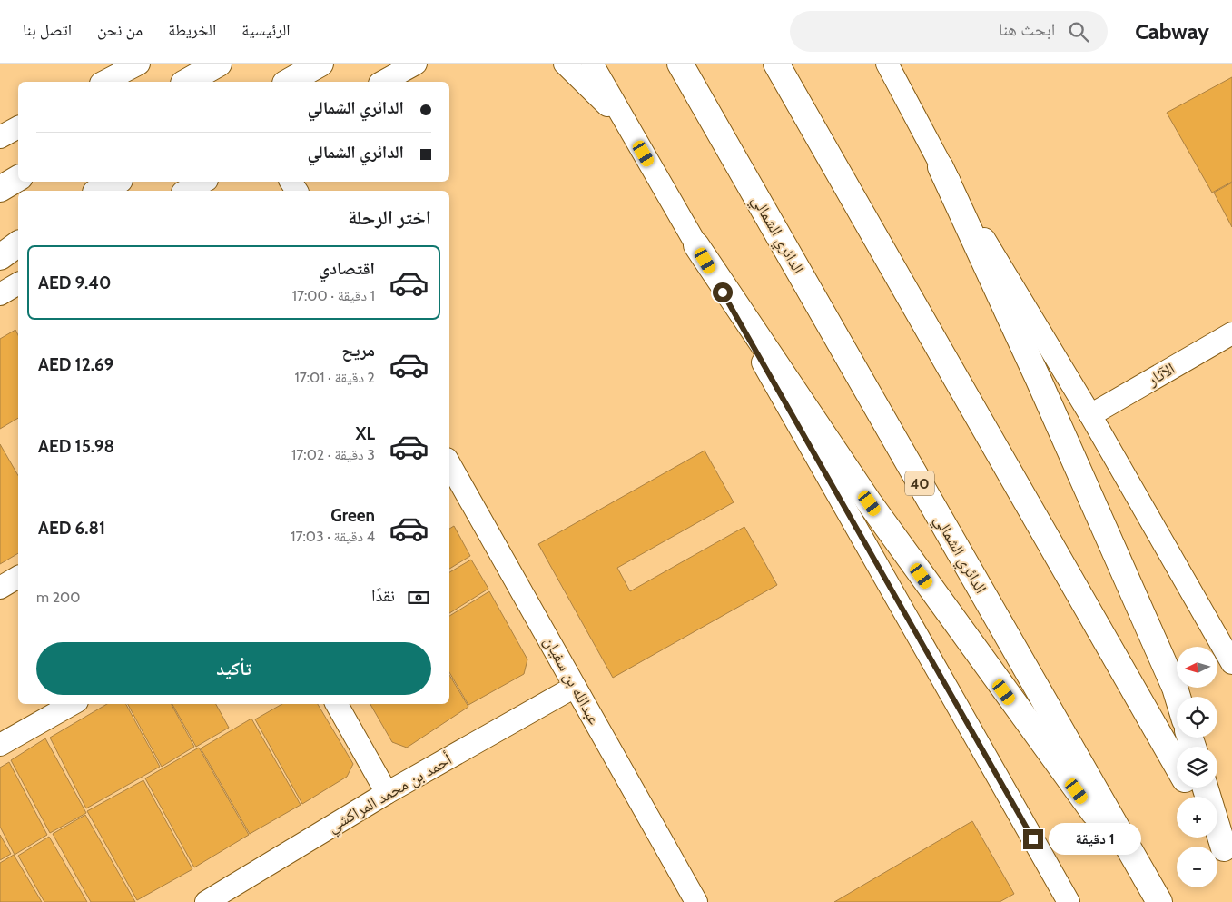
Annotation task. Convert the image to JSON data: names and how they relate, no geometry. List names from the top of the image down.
{
  "streets": {
    "main road": ["الدائري الشمالي", "40"],
    "street": ["الآثار", "عبدالله بن سفيان", "أحمد بن محمد المراكشي"]
  },
  "crossings": [
    ["عبدالله بن سفيان", "أحمد بن محمد المراكشي"]
  ],
  "north": "left",
  "page": {
    "header": "Cabway",
    "search": "ابحث هنا",
    "nav": [
      "الرئيسية",
      "الخريطة",
      "من نحن",
      "اتصل بنا"
    ],
    "banner": ["الدائري الشمالي", "الدائري الشمالي"],
    "heading": "اختر الرحلة",
    "list": [
      {
        "name": "اقتصادي",
        "note": "1 دقيقة · 17:00",
        "value": "AED 9.40"
      },
      {
        "name": "مريح",
        "note": "2 دقيقة · 17:01",
        "value": "AED 12.69"
      },
      {
        "name": "XL",
        "note": "3 دقيقة · 17:02",
        "value": "AED 15.98"
      },
      {
        "name": "Green",
        "note": "4 دقيقة · 17:03",
        "value": "AED 6.81"
      }
    ],
    "pay": ["نقدًا", "200 m"],
    "buttons": "تأكيد",
    "map_buttons": ["+", "−"],
    "bubble": "1 دقيقة"
  }
}
